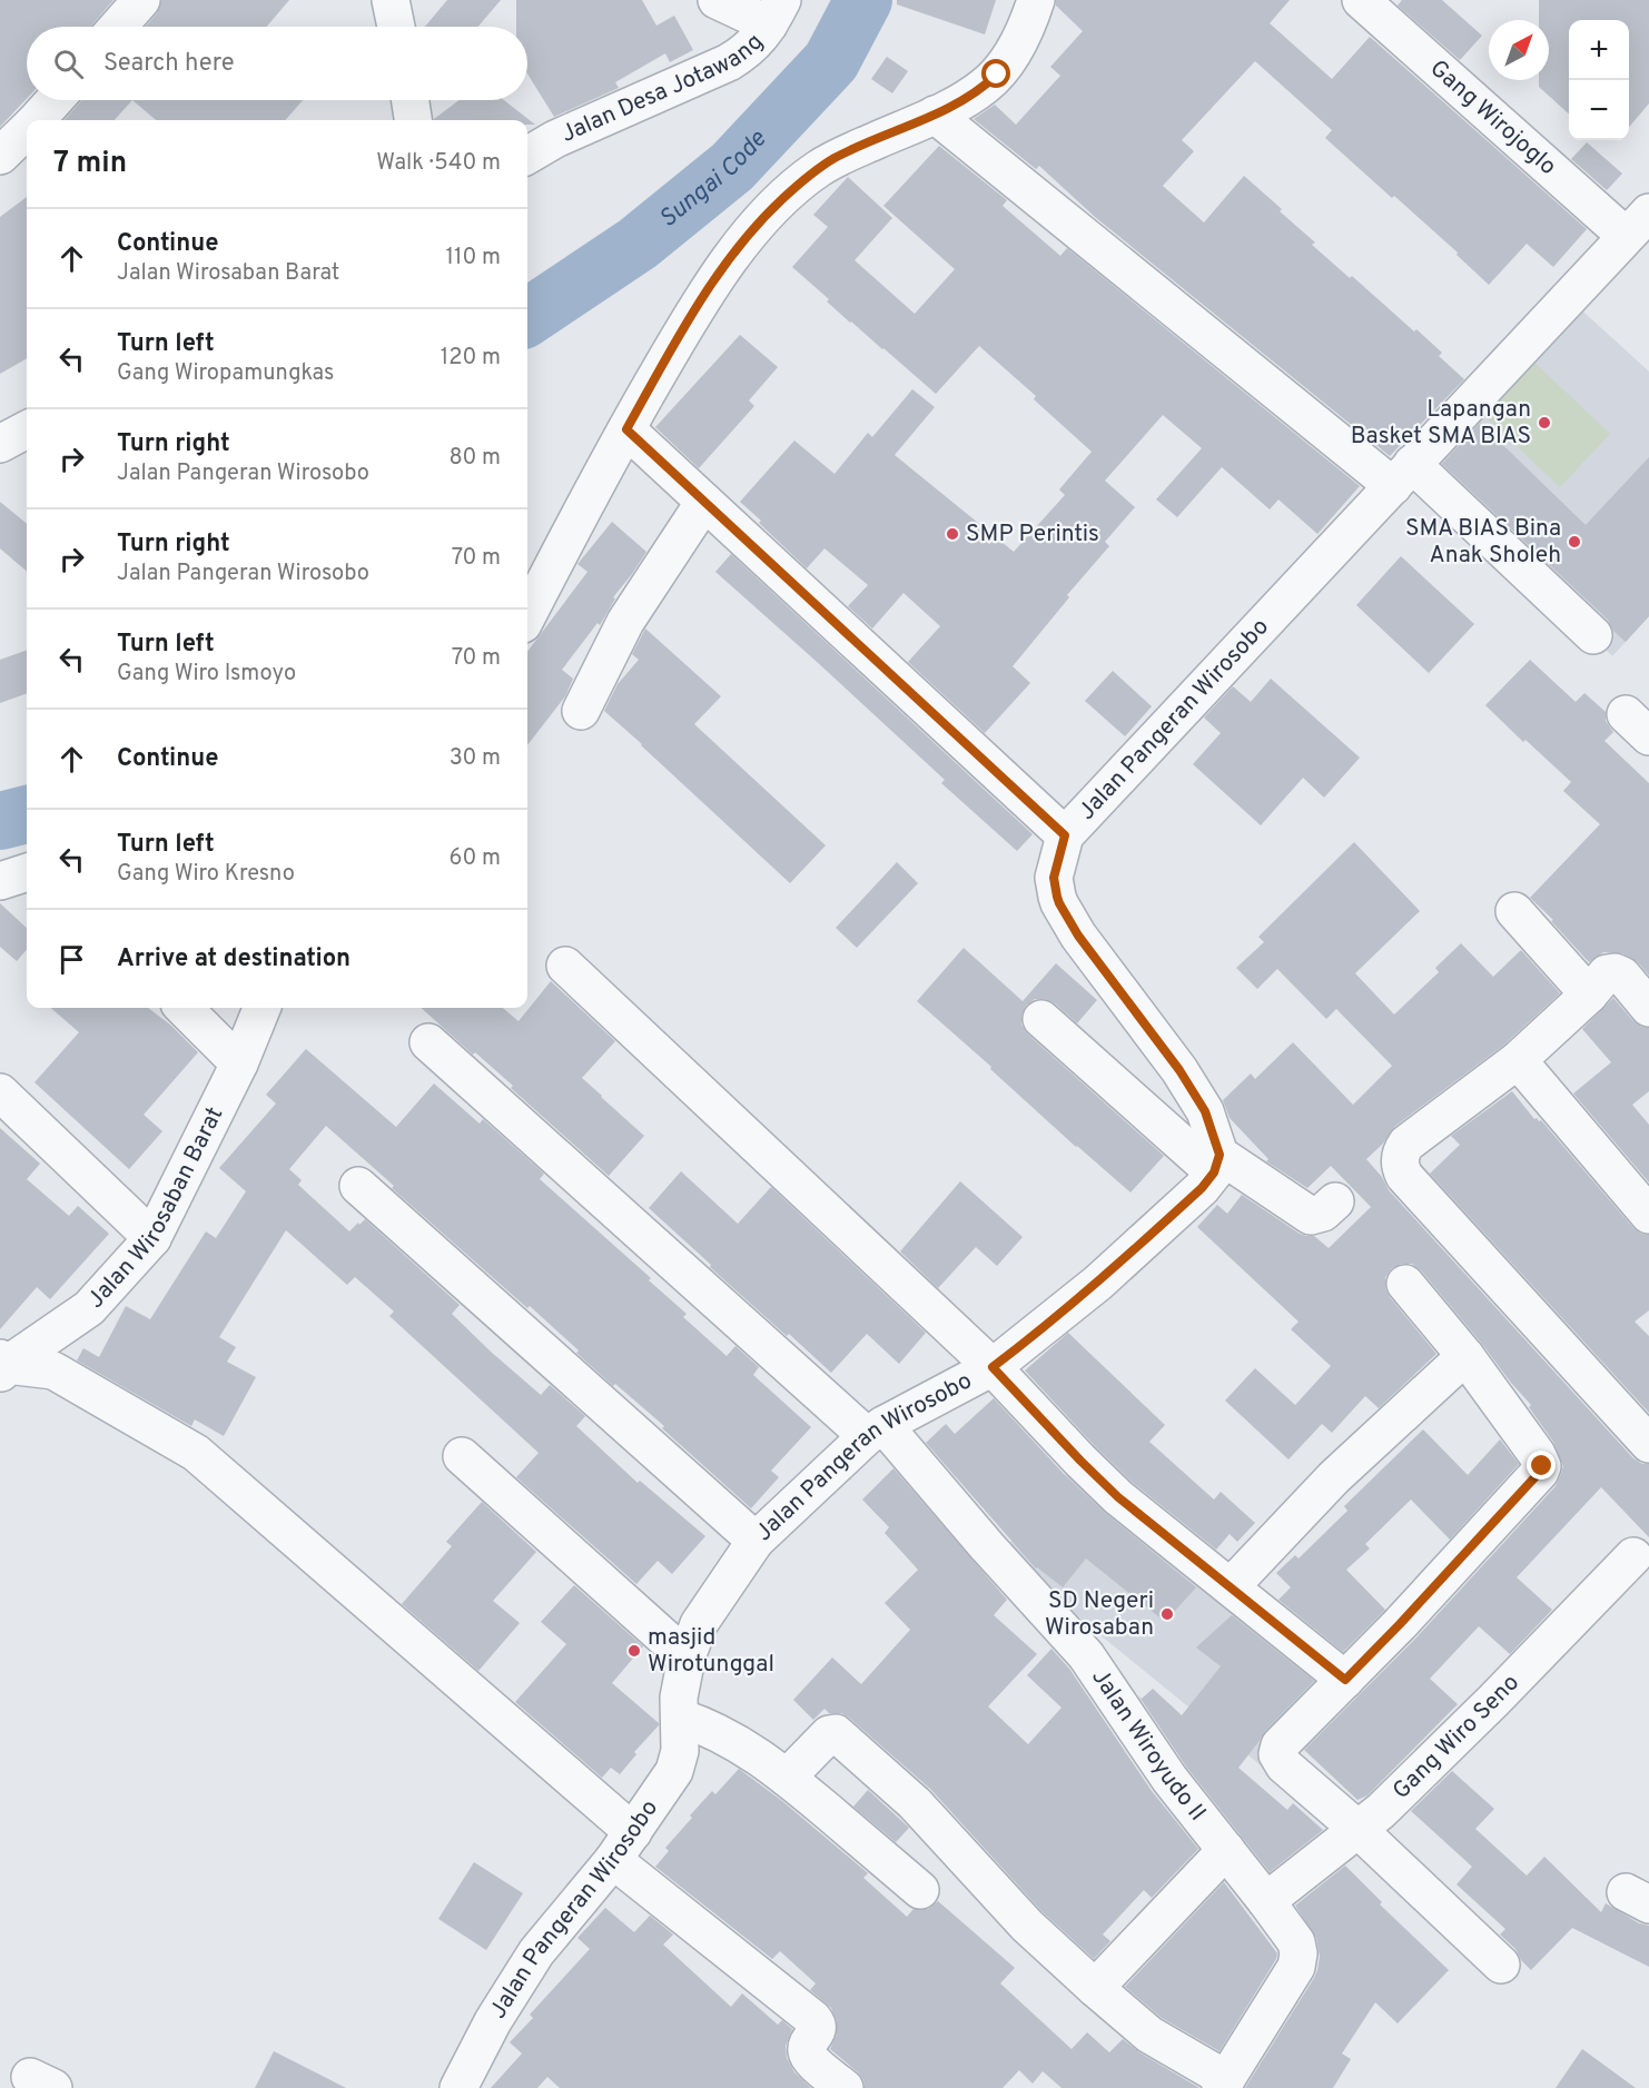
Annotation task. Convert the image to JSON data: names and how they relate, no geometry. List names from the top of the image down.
{
  "streets": {
    "street": [
      "Jalan Desa Jotawang",
      "Gang Wirojoglo",
      "Jalan Pangeran Wirosobo",
      "Jalan Wirosaban Barat",
      "Gang Wiro Seno",
      "Jalan Wiroyudo II"
    ]
  },
  "crossings": [
    ["Gang Wirojoglo", "Jalan Pangeran Wirosobo"],
    ["Jalan Pangeran Wirosobo", "Jalan Wiroyudo II"],
    ["Gang Wiro Seno", "Jalan Wiroyudo II"]
  ],
  "water": ["Sungai Code"],
  "places": [
    "Lapangan Basket SMA BIAS",
    "SMP Perintis",
    "SMA BIAS Bina Anak Sholeh",
    "SD Negeri Wirosaban",
    "masjid Wirotunggal"
  ],
  "north": "top right",
  "page": {
    "map_buttons": ["+", "−"],
    "search": "Search here",
    "heading": ["7 min", "Walk · 540 m"],
    "list": [
      ["Continue", "Jalan Wirosaban Barat", "110 m"],
      ["Turn left", "Gang Wiropamungkas", "120 m"],
      ["Turn right", "Jalan Pangeran Wirosobo", "80 m"],
      ["Turn right", "Jalan Pangeran Wirosobo", "70 m"],
      ["Turn left", "Gang Wiro Ismoyo", "70 m"],
      ["Continue", "30 m"],
      ["Turn left", "Gang Wiro Kresno", "60 m"],
      "Arrive at destination"
    ]
  }
}
